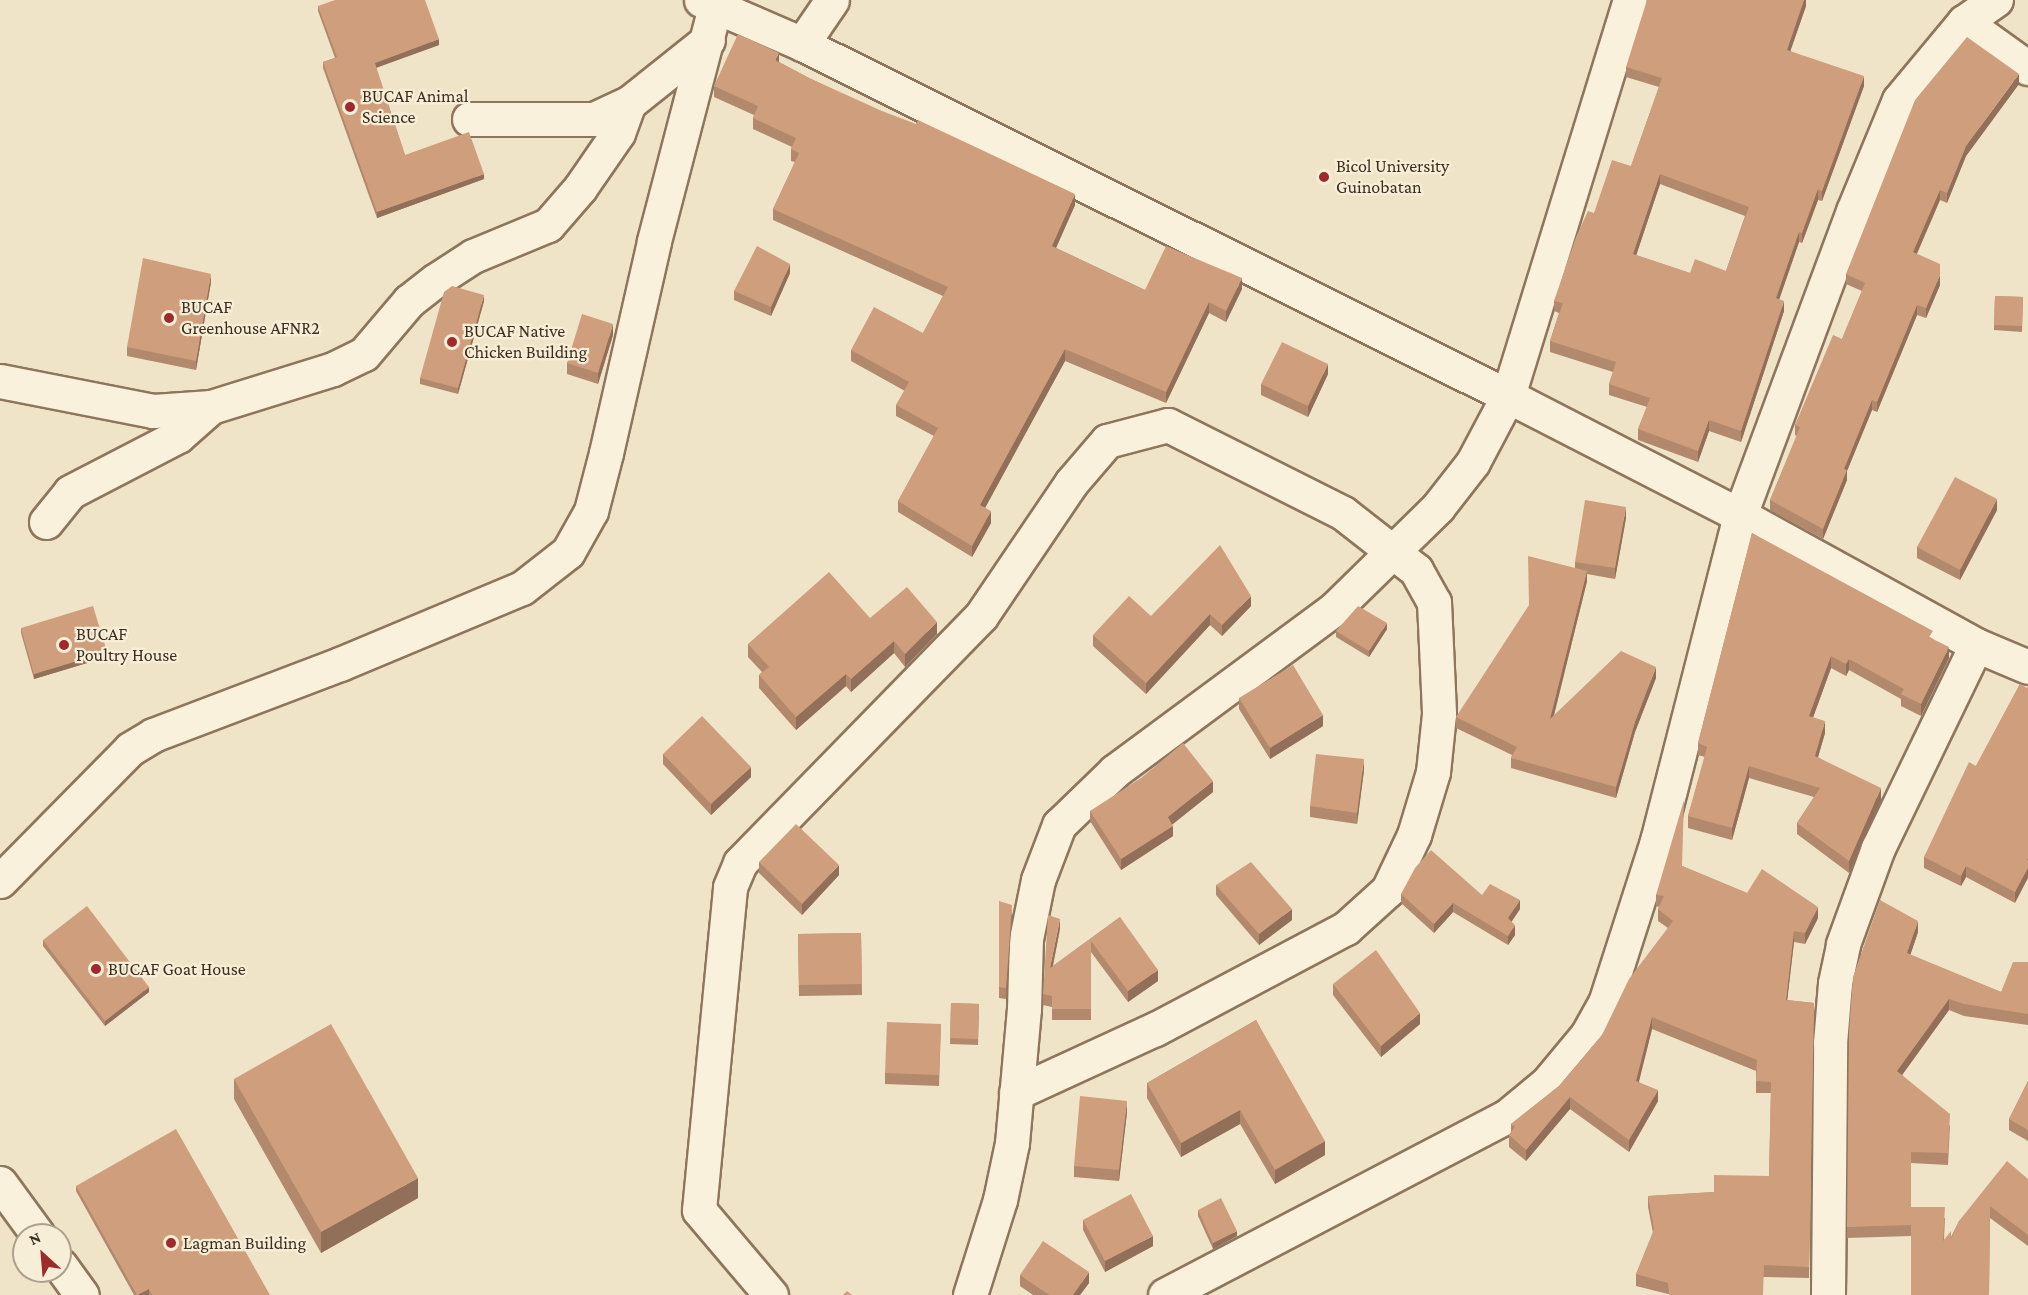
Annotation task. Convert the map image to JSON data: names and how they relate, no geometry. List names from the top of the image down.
{
  "places": [
    "BUCAF Animal Science",
    "Bicol University Guinobatan",
    "BUCAF Greenhouse AFNR2",
    "BUCAF Native Chicken Building",
    "BUCAF Poultry House",
    "BUCAF Goat House",
    "Lagman Building"
  ],
  "north": "top left"
}
